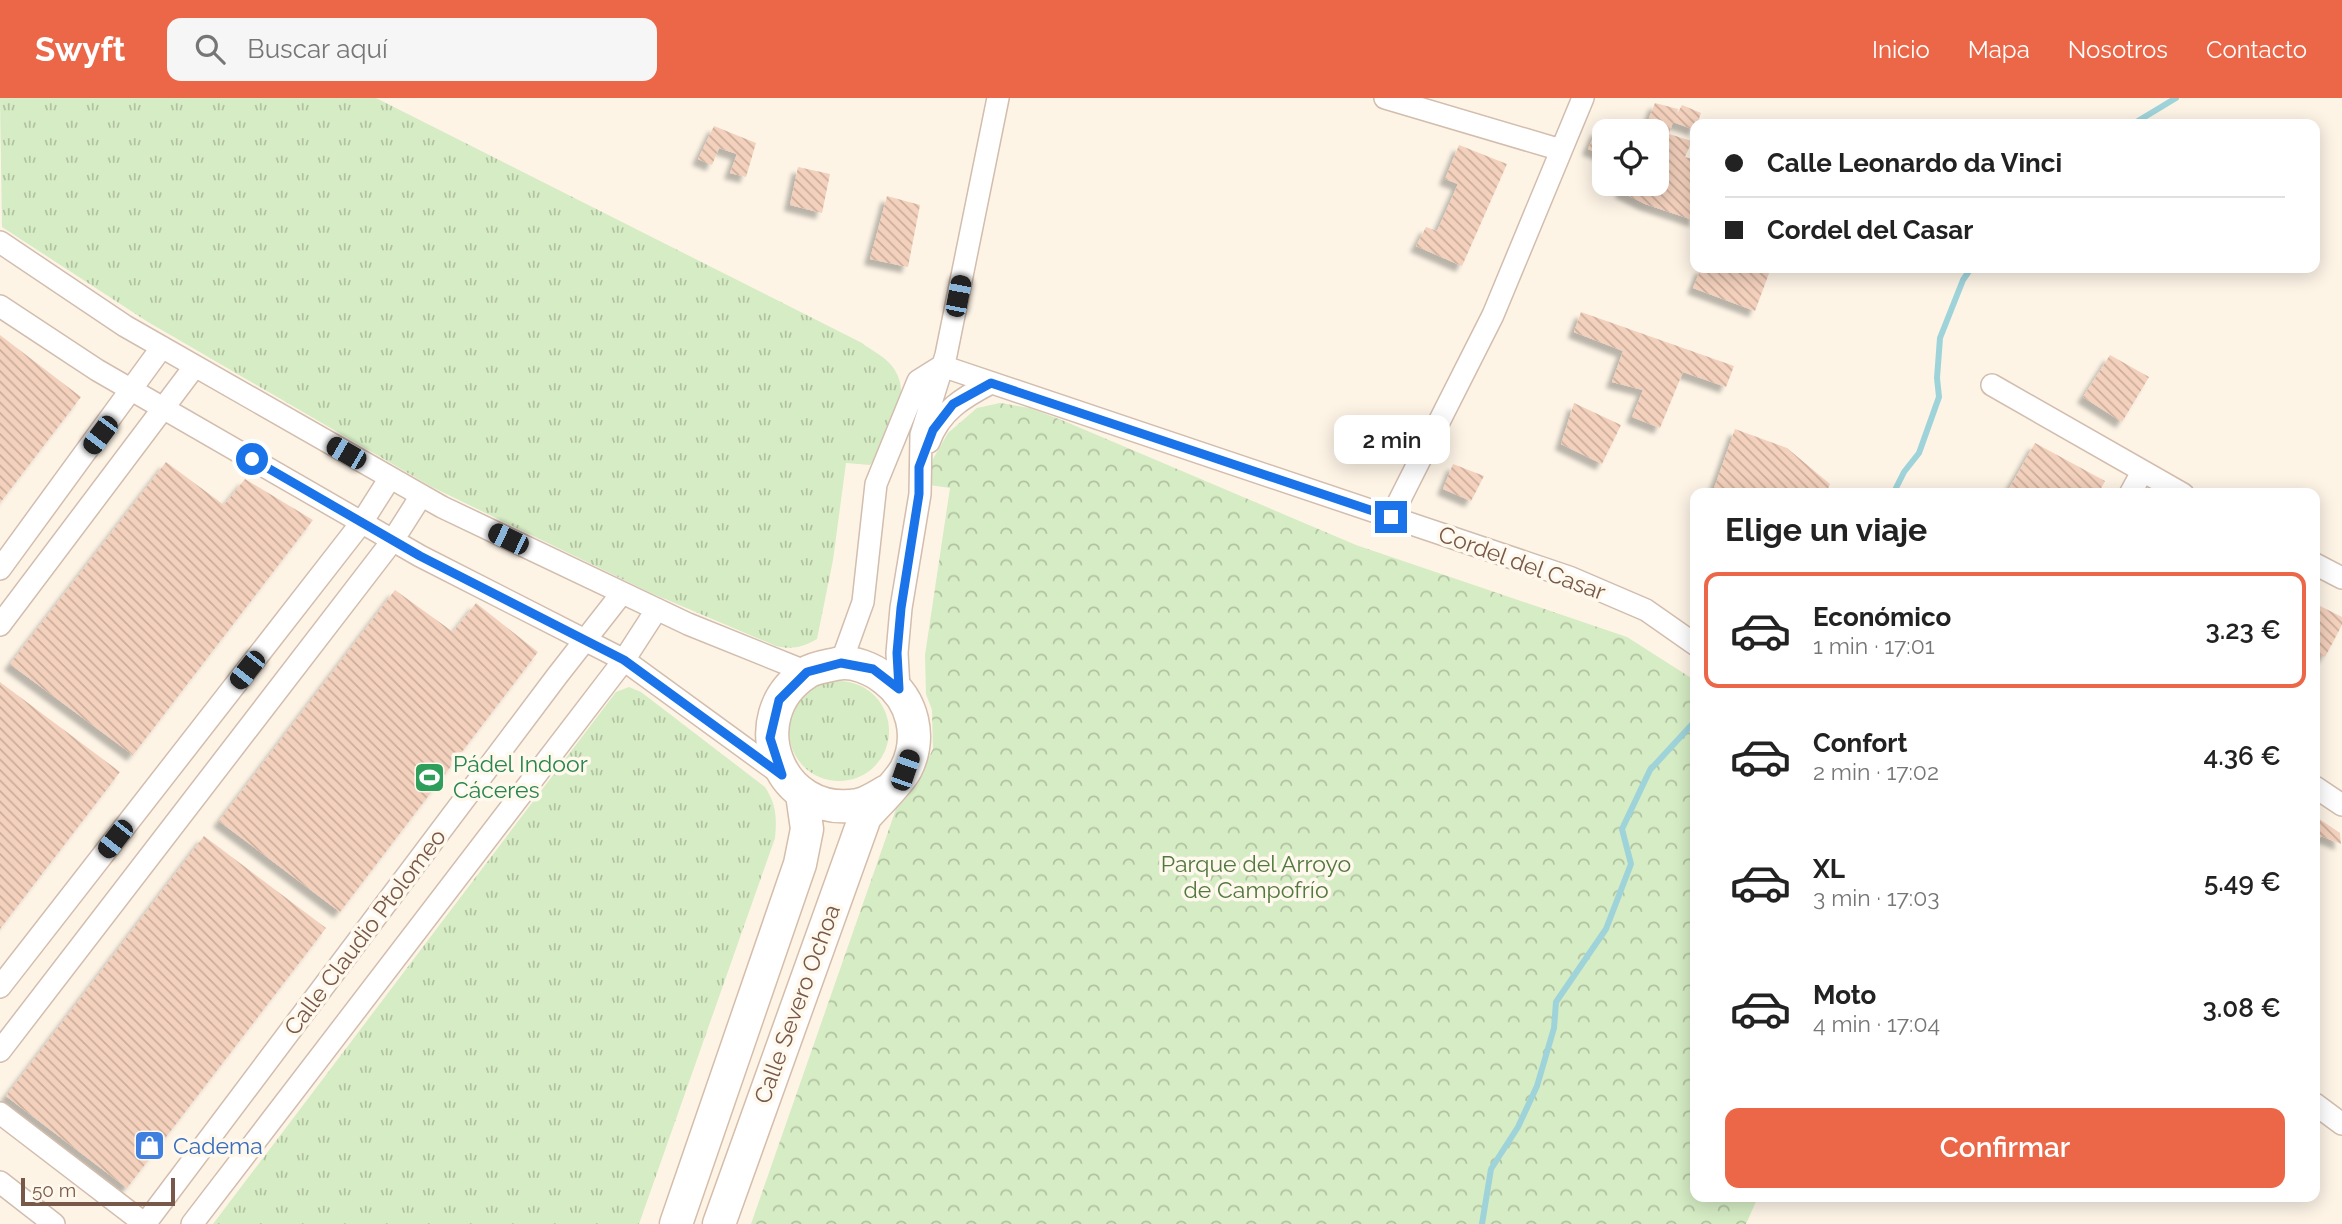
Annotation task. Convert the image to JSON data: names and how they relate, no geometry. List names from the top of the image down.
{
  "streets": {
    "main road": ["Calle Severo Ochoa"],
    "street": ["Cordel del Casar", "Calle Claudio Ptolomeo"]
  },
  "parks": ["Parque del Arroyo de Campofrío"],
  "places": {
    "sports": ["Pádel Indoor Cáceres"],
    "shop": ["Cadema"]
  },
  "scale_bar": "50 m",
  "page": {
    "header": "Swyft",
    "search": "Buscar aquí",
    "nav": [
      "Inicio",
      "Mapa",
      "Nosotros",
      "Contacto"
    ],
    "banner": ["Calle Leonardo da Vinci", "Cordel del Casar"],
    "bubble": "2 min",
    "heading": "Elige un viaje",
    "list": [
      {
        "name": "Económico",
        "note": "1 min · 17:01",
        "value": "3.23 €"
      },
      {
        "name": "Confort",
        "note": "2 min · 17:02",
        "value": "4.36 €"
      },
      {
        "name": "XL",
        "note": "3 min · 17:03",
        "value": "5.49 €"
      },
      {
        "name": "Moto",
        "note": "4 min · 17:04",
        "value": "3.08 €"
      }
    ],
    "buttons": "Confirmar",
    "scale": "50 m"
  }
}
